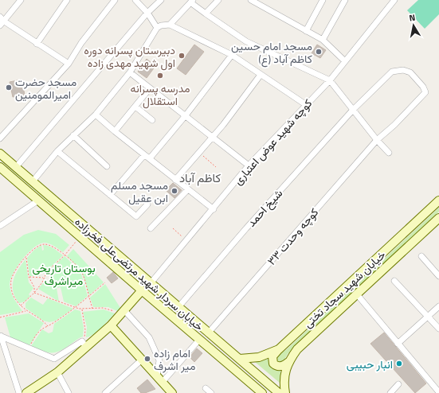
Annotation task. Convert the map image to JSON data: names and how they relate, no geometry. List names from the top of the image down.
{
  "streets": {
    "main road": ["خیابان سردار شهید مرتضی‌علی فخرزاده", "خیابان شهید سجاد تختی"],
    "street": ["کوچه شهید عوض اعتباری", "شیخ احمد", "کوچه وحدت ۳۳"]
  },
  "crossings": [
    ["کوچه شهید عوض اعتباری", "خیابان سردار شهید مرتضی‌علی فخرزاده"],
    ["شیخ احمد", "کوچه وحدت ۳۳"],
    ["شیخ احمد", "خیابان سردار شهید مرتضی‌علی فخرزاده"],
    ["کوچه وحدت ۳۳", "خیابان سردار شهید مرتضی‌علی فخرزاده"],
    ["خیابان سردار شهید مرتضی‌علی فخرزاده", "خیابان شهید سجاد تختی"]
  ],
  "districts": ["کاظم آباد"],
  "parks": ["بوستان تاریخی میراشرف"],
  "places": [
    "مسجد امام حسین (ع) کاظم آباد",
    "دبیرستان پسرانه دوره اول شهید مهدی زاده",
    "مدرسه پسرانه استقلال",
    "مسجد حضرت امیرالمومنین",
    "مسجد مسلم ابن عقیل",
    "امام زاده میر اشرف",
    "انبار حبیبی"
  ],
  "north": "top"
}
